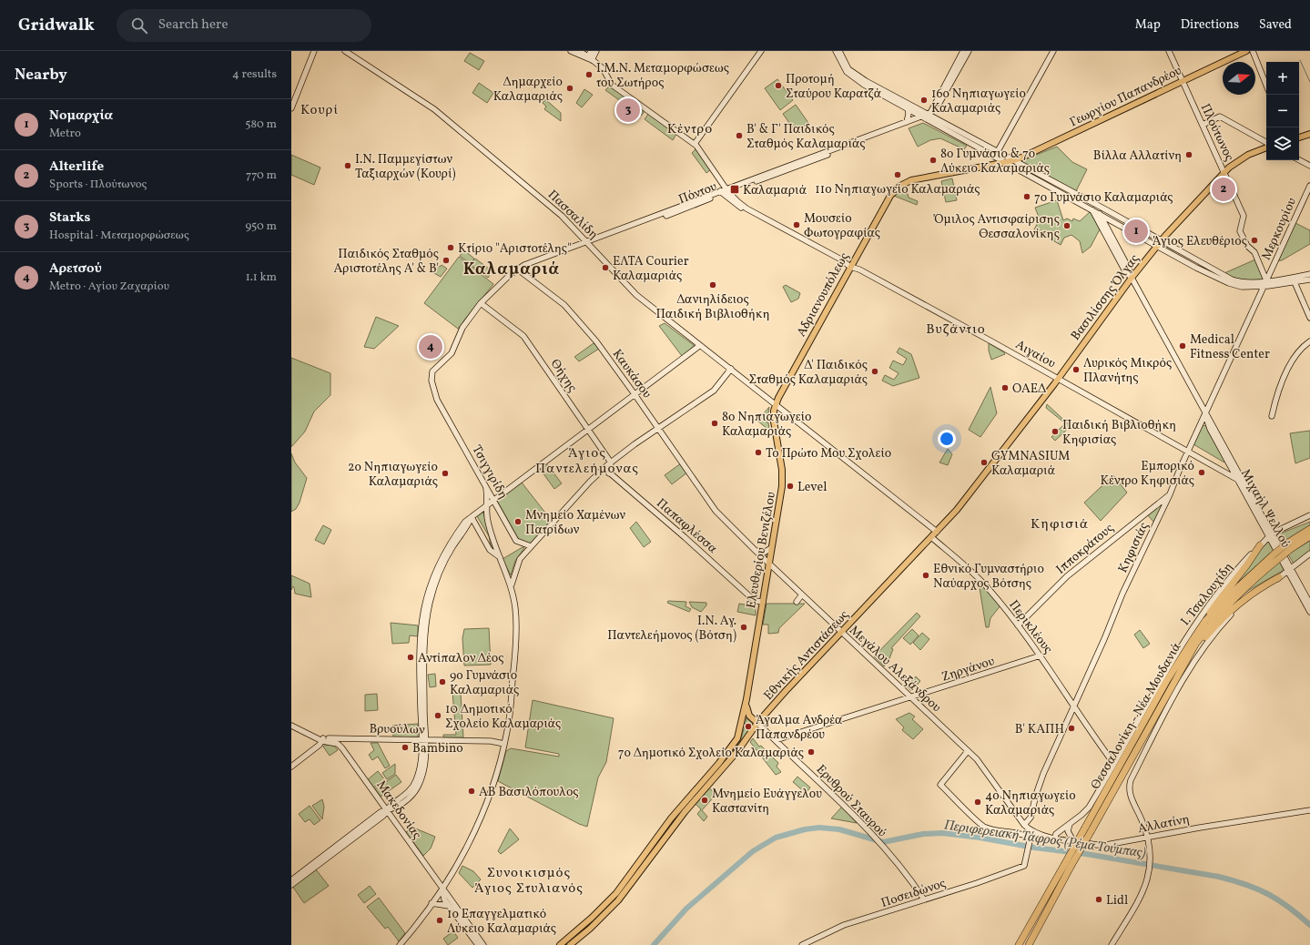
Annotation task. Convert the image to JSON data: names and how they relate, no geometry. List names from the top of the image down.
{
  "streets": {
    "highway": ["Θεσσαλονίκη - Νέα Μουδανιά"],
    "main road": [
      "Γεωργίου Παπανδρέου",
      "Πλούτωνος",
      "Πόντου",
      "Πασσαλίδη",
      "Μερκουρίου",
      "Αδριανουπόλεως",
      "Βασιλίσσης Όλγας",
      "Αιγαίου",
      "Καυκάσου",
      "Θήχης",
      "Τσιγγιρίδη",
      "Μιχαήλ Ψελλού",
      "Παπαφλέσσα",
      "Κηφισιάς",
      "Ιπποκράτους",
      "Ελευθερίου Βενιζέλου",
      "Ι. Τσαλουχίδη",
      "Περικλέους",
      "Εθνικής Αντιστάσεως",
      "Μεγάλου Αλεξάνδρου",
      "Ζηργάνου",
      "Βρυούλων",
      "Ερυθρού Σταυρού",
      "Μακεδονίας",
      "Αλλατίνη",
      "Ποσειδώνος"
    ]
  },
  "crossings": [
    ["Γεωργίου Παπανδρέου", "Πλούτωνος"],
    ["Γεωργίου Παπανδρέου", "Αδριανουπόλεως"],
    ["Πλούτωνος", "Μερκουρίου"],
    ["Πλούτωνος", "Βασιλίσσης Όλγας"],
    ["Πλούτωνος", "Κηφισιάς"],
    ["Πόντου", "Πασσαλίδη"],
    ["Πόντου", "Αιγαίου"],
    ["Πόντου", "Καυκάσου"],
    ["Πόντου", "Θήχης"],
    ["Πόντου", "Τσιγγιρίδη"],
    ["Πασσαλίδη", "Αδριανουπόλεως"],
    ["Πασσαλίδη", "Ελευθερίου Βενιζέλου"],
    ["Μερκουρίου", "Κηφισιάς"],
    ["Αδριανουπόλεως", "Αιγαίου"],
    ["Αδριανουπόλεως", "Ελευθερίου Βενιζέλου"],
    ["Βασιλίσσης Όλγας", "Αιγαίου"],
    ["Βασιλίσσης Όλγας", "Μιχαήλ Ψελλού"],
    ["Βασιλίσσης Όλγας", "Εθνικής Αντιστάσεως"],
    ["Αιγαίου", "Μιχαήλ Ψελλού"],
    ["Αιγαίου", "Κηφισιάς"],
    ["Αιγαίου", "Εθνικής Αντιστάσεως"],
    ["Καυκάσου", "Μεγάλου Αλεξάνδρου"],
    ["Μιχαήλ Ψελλού", "Κηφισιάς"],
    ["Μιχαήλ Ψελλού", "Ι. Τσαλουχίδη"],
    ["Παπαφλέσσα", "Ελευθερίου Βενιζέλου"],
    ["Κηφισιάς", "Ιπποκράτους"],
    ["Κηφισιάς", "Περικλέους"],
    ["Κηφισιάς", "Μεγάλου Αλεξάνδρου"],
    ["Κηφισιάς", "Αλλατίνη"],
    ["Ιπποκράτους", "Περικλέους"],
    ["Ελευθερίου Βενιζέλου", "Εθνικής Αντιστάσεως"],
    ["Ελευθερίου Βενιζέλου", "Μεγάλου Αλεξάνδρου"],
    ["Ι. Τσαλουχίδη", "Περικλέους"],
    ["Ι. Τσαλουχίδη", "Αλλατίνη"],
    ["Περικλέους", "Εθνικής Αντιστάσεως"],
    ["Περικλέους", "Ζηργάνου"],
    ["Εθνικής Αντιστάσεως", "Μεγάλου Αλεξάνδρου"],
    ["Εθνικής Αντιστάσεως", "Ερυθρού Σταυρού"],
    ["Μεγάλου Αλεξάνδρου", "Ζηργάνου"],
    ["Μεγάλου Αλεξάνδρου", "Αλλατίνη"],
    ["Μεγάλου Αλεξάνδρου", "Ποσειδώνος"],
    ["Ζηργάνου", "Ερυθρού Σταυρού"],
    ["Βρυούλων", "Μακεδονίας"],
    ["Ερυθρού Σταυρού", "Ποσειδώνος"]
  ],
  "districts": [
    "Κουρί",
    "Κέντρο",
    "Καλαμαριά",
    "Βυζάντιο",
    "Άγιος Παντελεήμονας",
    "Κηφισιά",
    "Συνοικισμός Άγιος Στυλιανός"
  ],
  "water": ["Περιφερειακή Τάφρος (Ρέμα Τούμπας)"],
  "places": {
    "other": [
      "Ι.Μ.Ν. Μεταμορφώσεως του Σωτήρος",
      "Προτομή Σταύρου Καρατζά",
      "Δημαρχείο Καλαμαριάς",
      "16ο Νηπιαγωγείο Καλαμαριάς",
      "Β' & Γ' Παιδικός Σταθμός Καλαμαριάς",
      "Βίλλα Αλλατίνη",
      "8ο Γυμνάσιο & 7ο Λύκειο Καλαμαριάς",
      "Ι.Ν. Παμμεγίστων Ταξιαρχών (Κουρί)",
      "11ο Νηπιαγωγείο Καλαμαριάς",
      "7ο Γυμνάσιο Καλαμαριάς",
      "Μουσείο Φωτογραφίας",
      "Όμιλος Αντισφαίρισης Θεσσαλονίκης",
      "Άγιος Ελευθέριος",
      "Κτίριο \"Αριστοτέλης\"",
      "Παιδικός Σταθμός Αριστοτέλης Α' & Β'",
      "ΕΛΤΑ Courier Καλαμαριάς",
      "Δανιηλίδειος Παιδική Βιβλιοθήκη",
      "Medical Fitness Center",
      "Λυρικός Μικρός Πλανήτης",
      "Δ' Παιδικός Σταθμός Καλαμαριάς",
      "ΟΑΕΔ",
      "8ο Νηπιαγωγείο Καλαμαριάς",
      "Παιδική Βιβλιοθήκη Κηφισίας",
      "Το Πρώτο Μου Σχολείο",
      "GYMNASIUM Καλαμαριά",
      "Εμπορικό Κέντρο Κηφισιάς",
      "2ο Νηπιαγωγείο Καλαμαριάς",
      "Level",
      "Μνημείο Χαμένων Πατρίδων",
      "Εθνικό Γυμναστήριο Ναύαρχος Βότσης",
      "Ι.Ν. Αγ. Παντελεήμονος (Βότση)",
      "Αντίπαλον Δέος",
      "9ο Γυμνάσιο Καλαμαριάς",
      "10 Δημοτικό Σχολείο Καλαμαριάς",
      "Άγαλμα Ανδρέα Παπανδρέου",
      "Β' ΚΑΠΗ",
      "Bambino",
      "7o Δημοτικό Σχολείο Καλαμαριάς",
      "ΑΒ Βασιλόπουλος",
      "Μνημείο Ευάγγελου Καστανίτη",
      "4ο Νηπιαγωγείο Καλαμαριάς",
      "Lidl",
      "1ο Επαγγελματικό Λύκειο Καλαμαριάς"
    ],
    "transit": ["Καλαμαριά"]
  },
  "north": "right",
  "page": {
    "header": "Gridwalk",
    "search": "Search here",
    "nav": ["Map", "Directions", "Saved"],
    "heading": ["Nearby", "4 results"],
    "map_buttons": ["+", "−"],
    "pins": [
      "3",
      "2",
      "1",
      "4"
    ],
    "list": [
      {
        "mark": "1",
        "name": "Νομαρχία",
        "note": "Metro",
        "value": "580 m"
      },
      {
        "mark": "2",
        "name": "Alterlife",
        "note": "Sports · Πλούτωνος",
        "value": "770 m"
      },
      {
        "mark": "3",
        "name": "Starks",
        "note": "Hospital · Μεταμορφώσεως",
        "value": "950 m"
      },
      {
        "mark": "4",
        "name": "Αρετσού",
        "note": "Metro · Αγίου Ζαχαρίου",
        "value": "1.1 km"
      }
    ]
  }
}
